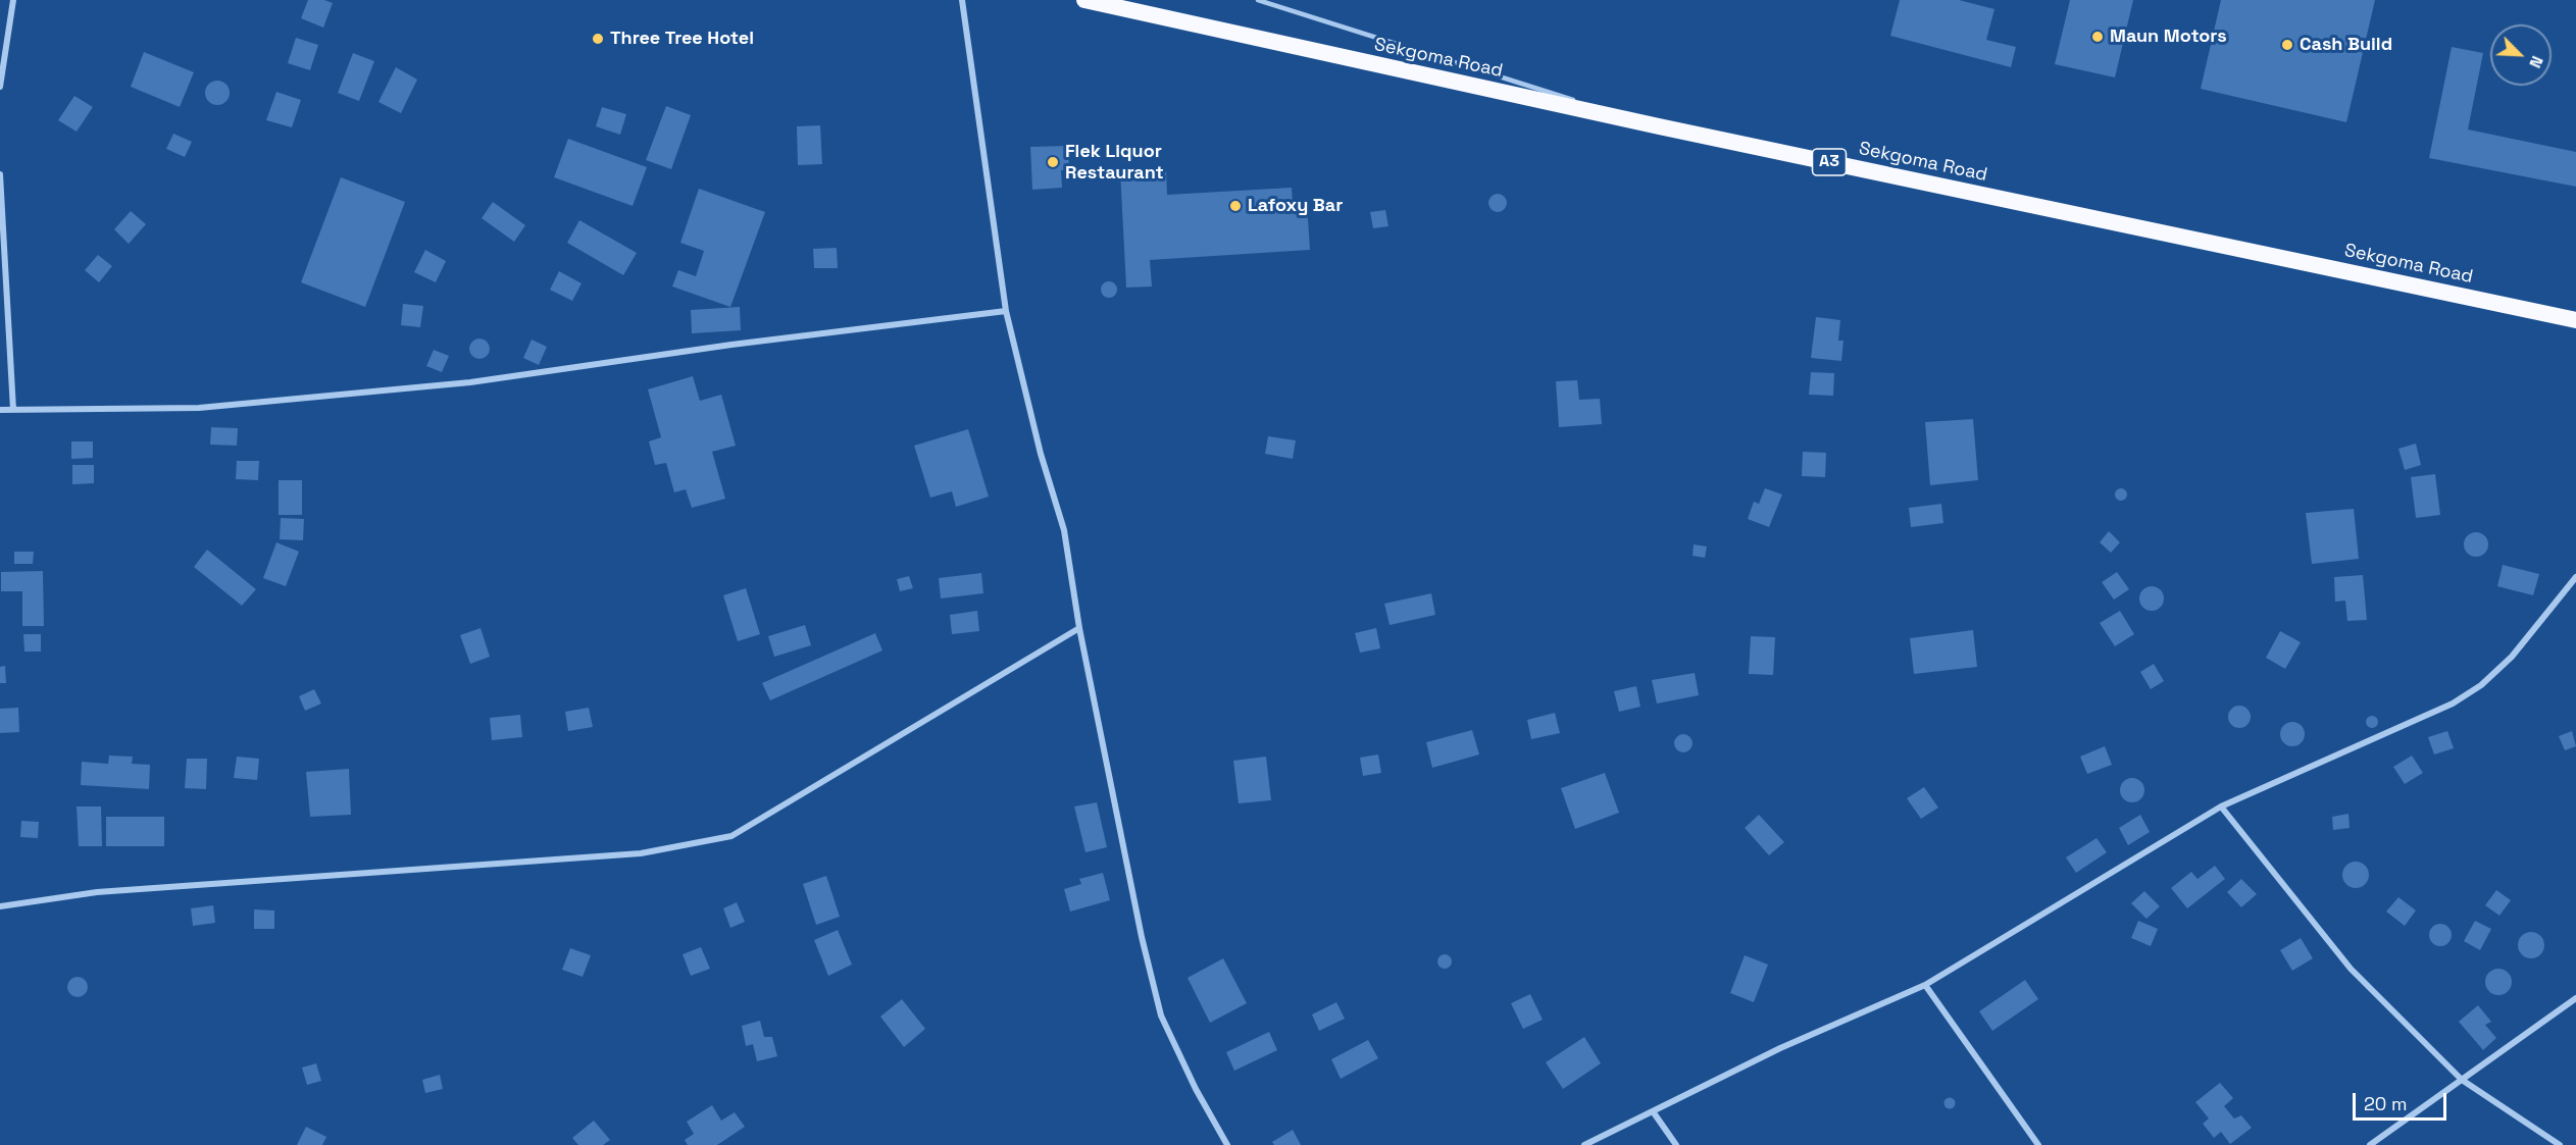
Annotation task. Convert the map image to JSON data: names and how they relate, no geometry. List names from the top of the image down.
{
  "streets": {
    "highway": ["Sekgoma Road", "A3"]
  },
  "places": [
    "Maun Motors",
    "Three Tree Hotel",
    "Cash Build",
    "Flek Liquor Restaurant",
    "Lafoxy Bar"
  ],
  "scale_bar": "20 m",
  "north": "bottom right"
}
